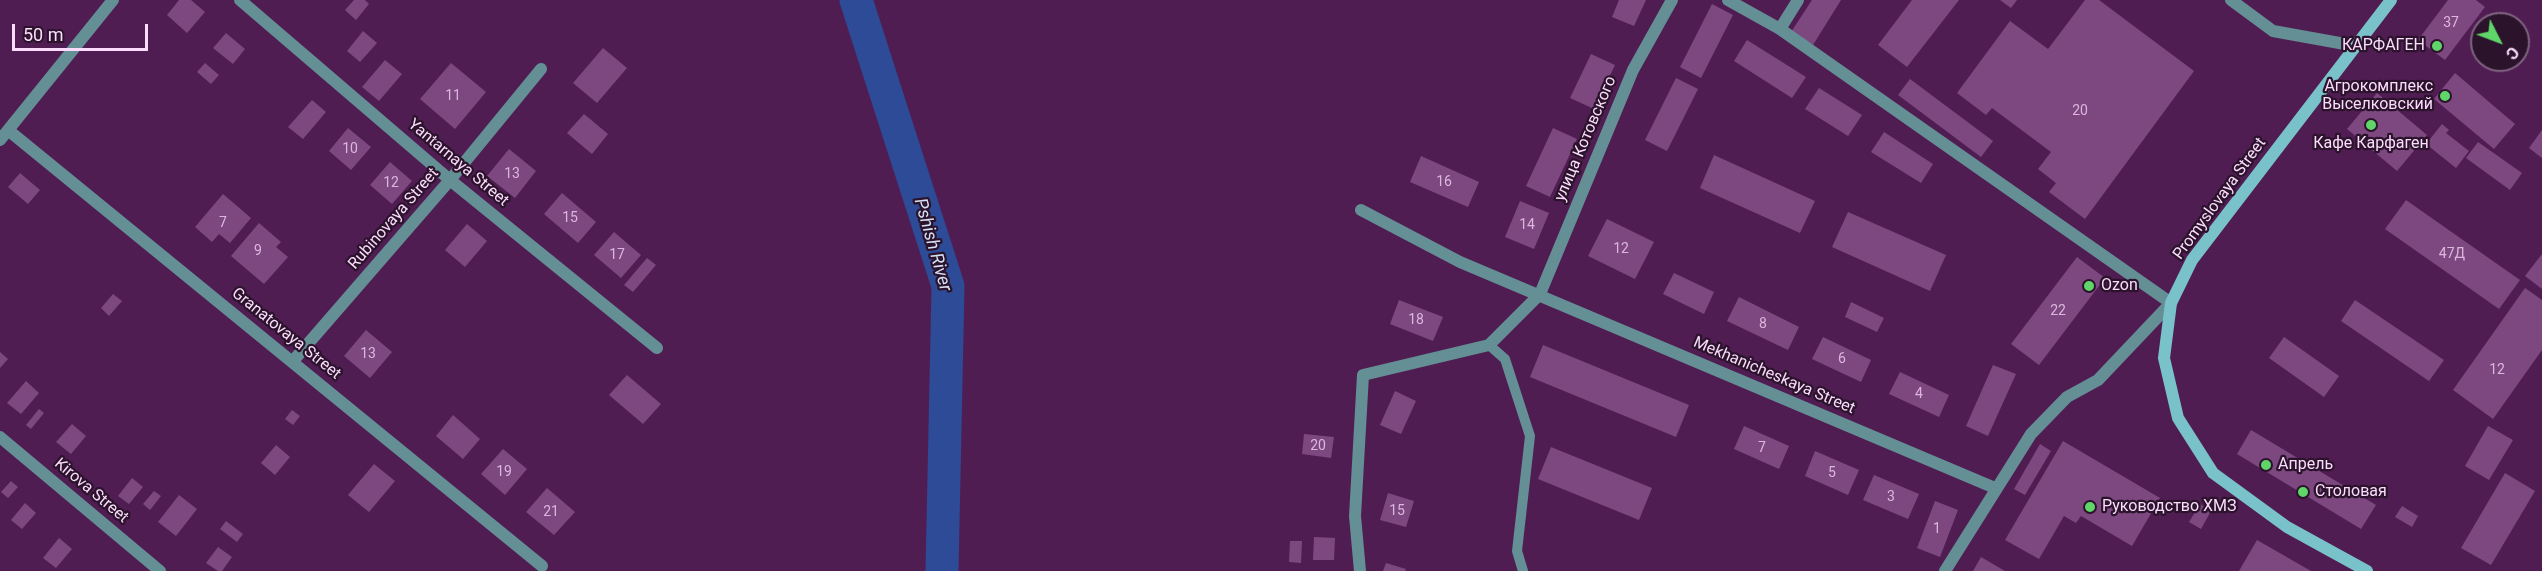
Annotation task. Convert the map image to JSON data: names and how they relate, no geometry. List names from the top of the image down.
{
  "streets": {
    "main road": ["Promyslovaya Street"],
    "street": [
      "улица Котовского",
      "Yantarnaya Street",
      "Rubinovaya Street",
      "Granatovaya Street",
      "Mekhanicheskaya Street",
      "Kirova Street"
    ]
  },
  "crossings": [
    ["улица Котовского", "Mekhanicheskaya Street"],
    ["Yantarnaya Street", "Rubinovaya Street"],
    ["Rubinovaya Street", "Granatovaya Street"]
  ],
  "water": ["Pshish River"],
  "places": [
    "КАРФАГЕН",
    "Агрокомплекс Выселковский",
    "Кафе Карфаген",
    "Ozon",
    "Апрель",
    "Столовая",
    "Руководство ХМЗ"
  ],
  "house_numbers": [
    "37",
    "11",
    "20",
    "10",
    "13",
    "16",
    "12",
    "15",
    "7",
    "14",
    "12",
    "9",
    "47Д",
    "17",
    "22",
    "18",
    "8",
    "13",
    "6",
    "12",
    "4",
    "20",
    "7",
    "19",
    "5",
    "3",
    "15",
    "21",
    "1"
  ],
  "scale_bar": "50 m",
  "north": "bottom right"
}
